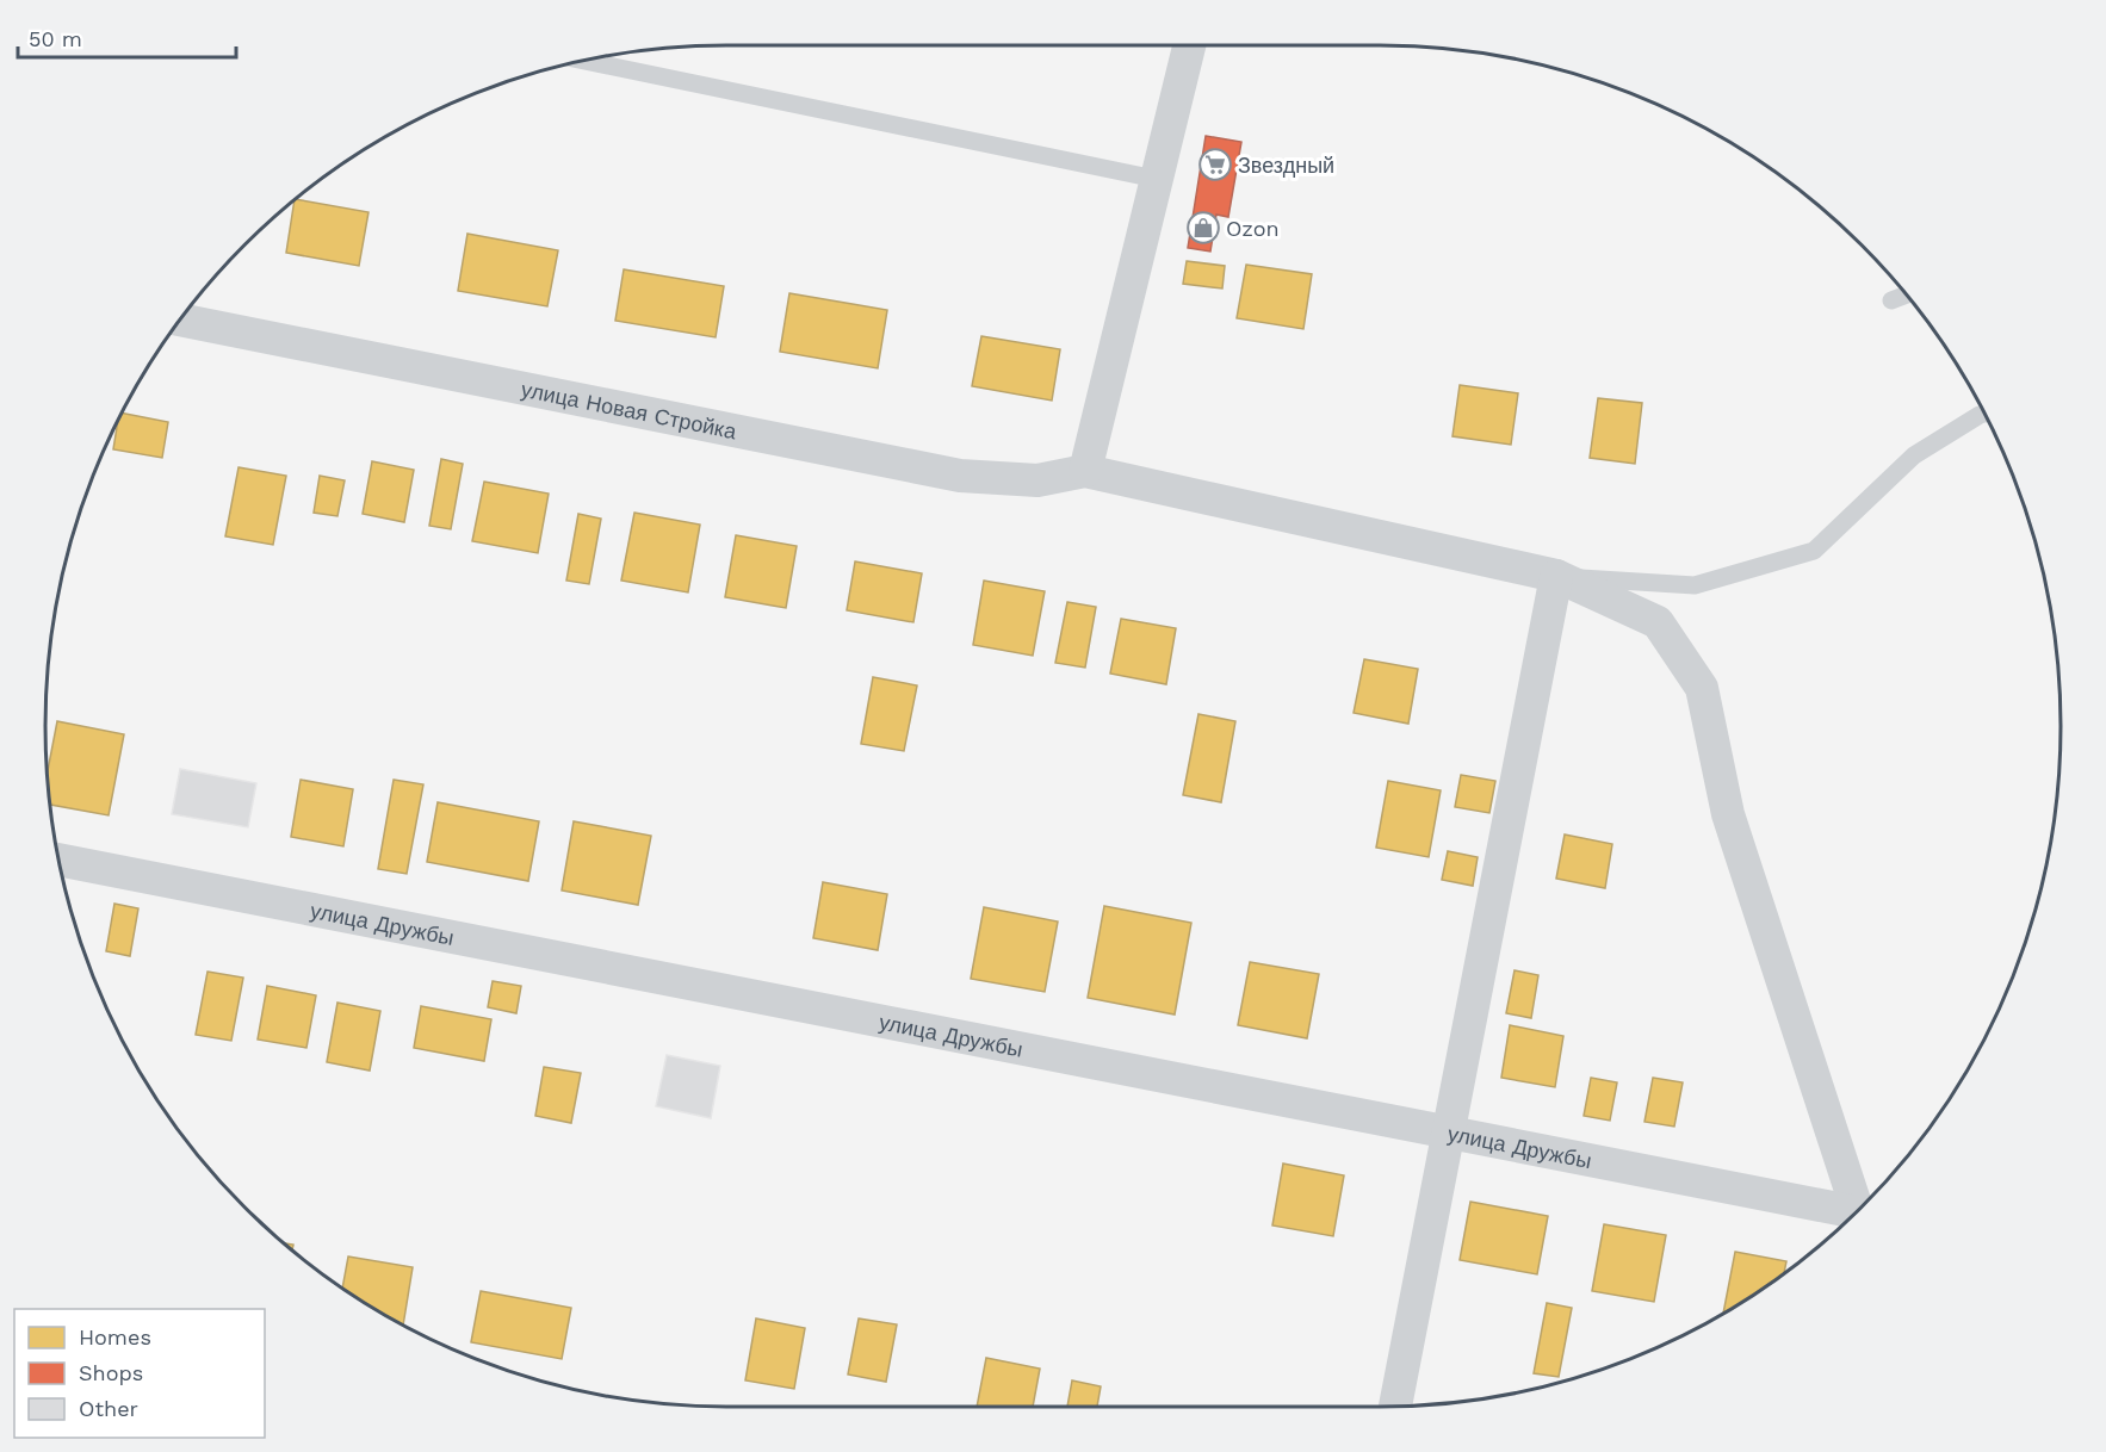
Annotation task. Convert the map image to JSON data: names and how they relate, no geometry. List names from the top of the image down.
{
  "streets": {
    "street": ["улица Новая Стройка", "улица Дружбы"]
  },
  "places": {
    "supermarket": ["Звездный"],
    "shop": ["Ozon"]
  },
  "legend": ["Homes", "Shops", "Other"],
  "scale_bar": "50 m"
}
